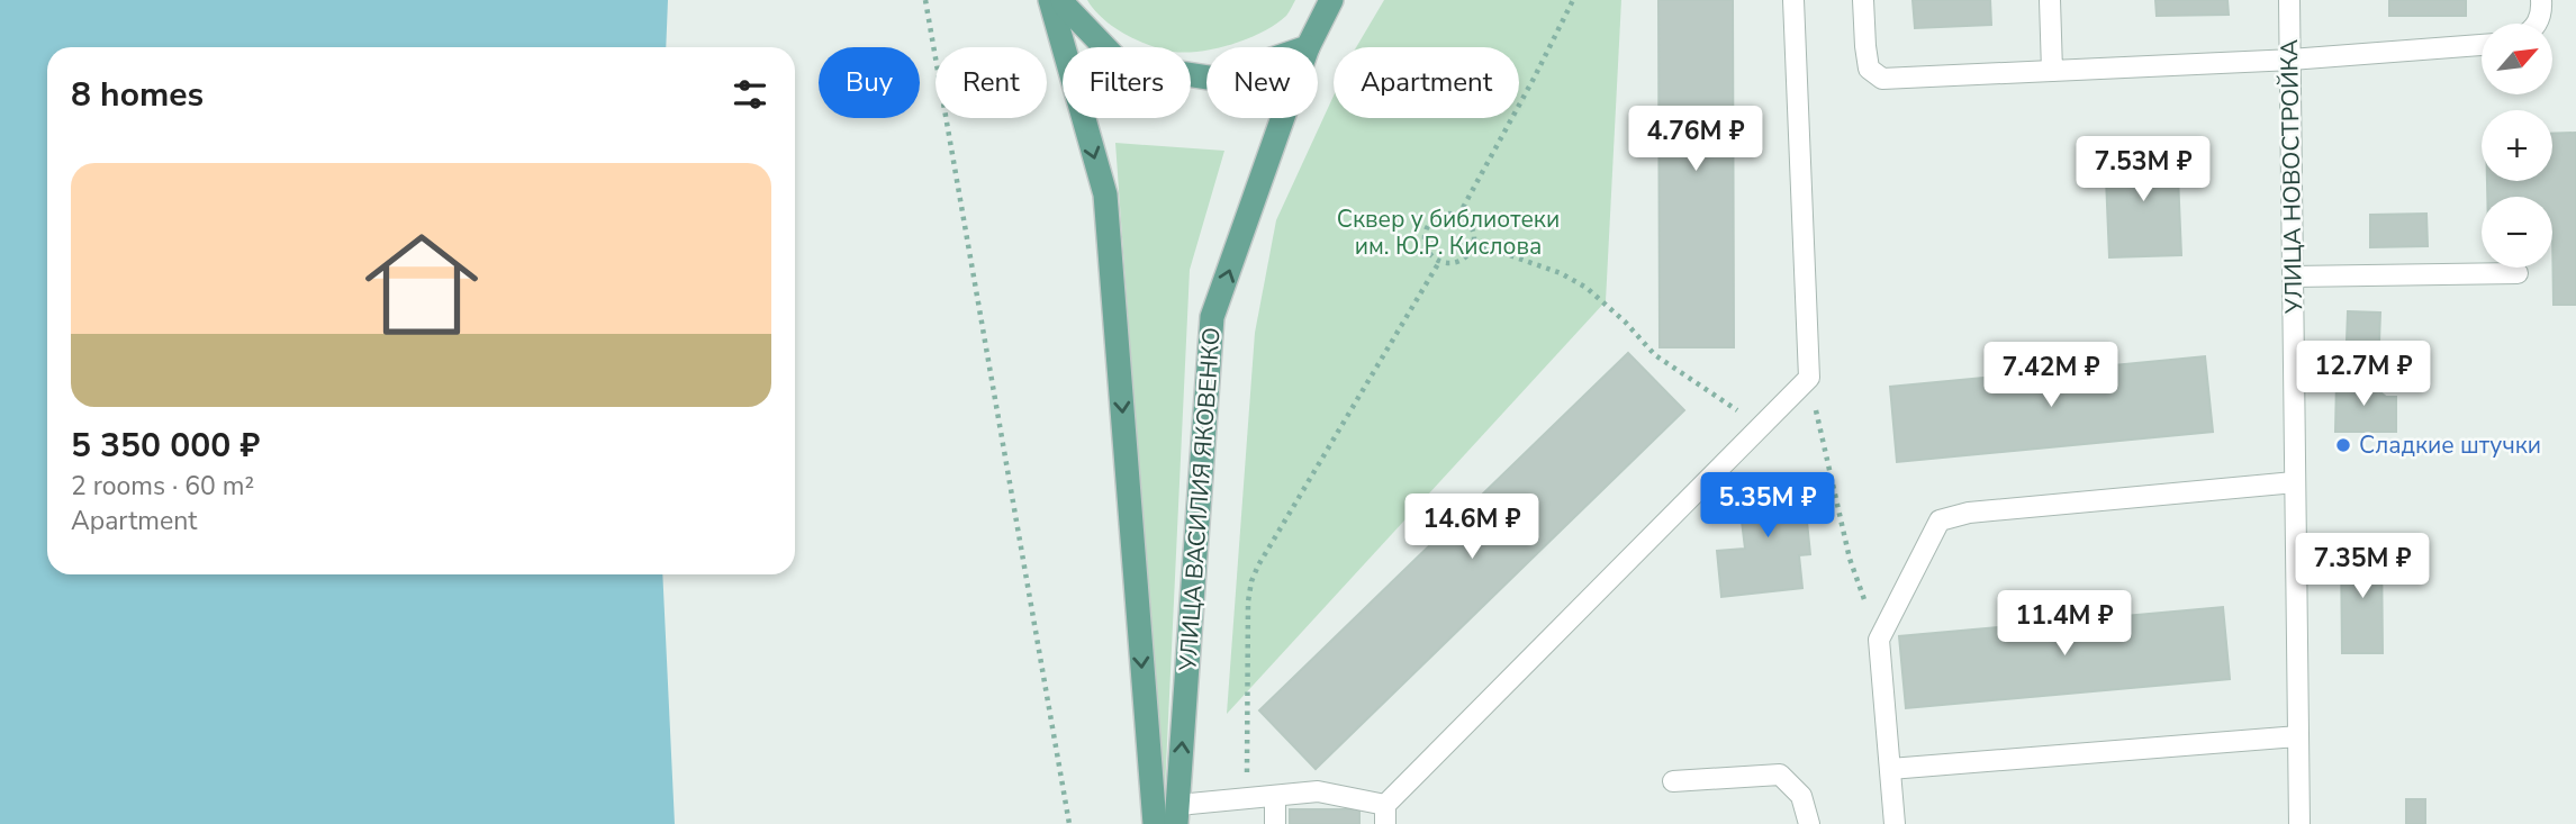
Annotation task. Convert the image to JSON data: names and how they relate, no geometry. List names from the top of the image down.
{
  "streets": {
    "main road": ["УЛИЦА ВАСИЛИЯ ЯКОВЕНКО"],
    "lane": ["УЛИЦА НОВОСТРОЙКА"]
  },
  "parks": ["Сквер у библиотеки им. Ю.Р. Кислова"],
  "places": ["Сладкие штучки"],
  "north": "top right",
  "page": {
    "map_buttons": ["+", "−"],
    "chip": [
      "Buy",
      "Rent",
      "Filters",
      "New",
      "Apartment"
    ],
    "heading": "8 homes",
    "price": [
      "4.76M ₽",
      "7.53M ₽",
      "12.7M ₽",
      "7.42M ₽",
      "5.35M ₽",
      "14.6M ₽",
      "7.35M ₽",
      "11.4M ₽"
    ],
    "list": [
      {
        "name": "5 350 000 ₽",
        "note": "2 rooms · 60 m² · Apartment"
      }
    ]
  }
}
